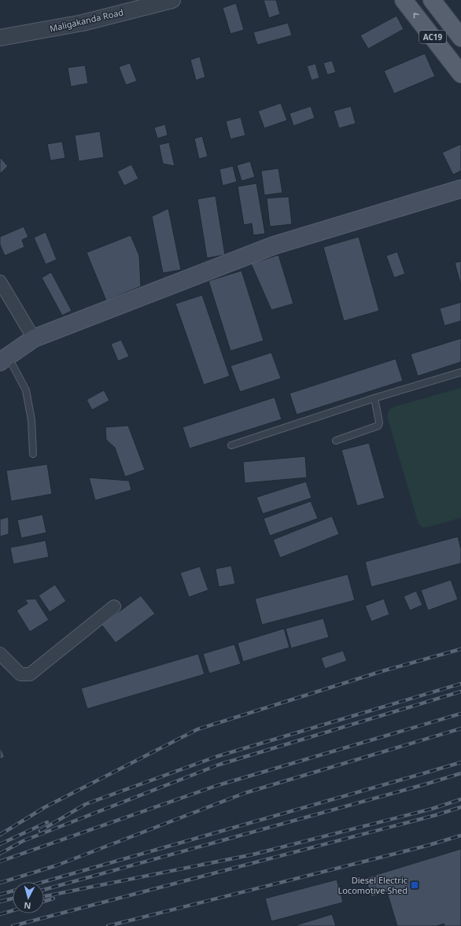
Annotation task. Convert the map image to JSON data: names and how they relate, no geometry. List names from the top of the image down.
{
  "streets": {
    "main road": ["AC19"],
    "street": ["Maligakanda Road"]
  },
  "places": {
    "transit": ["Diesel Electric Locomotive Shed"]
  },
  "north": "bottom"
}
